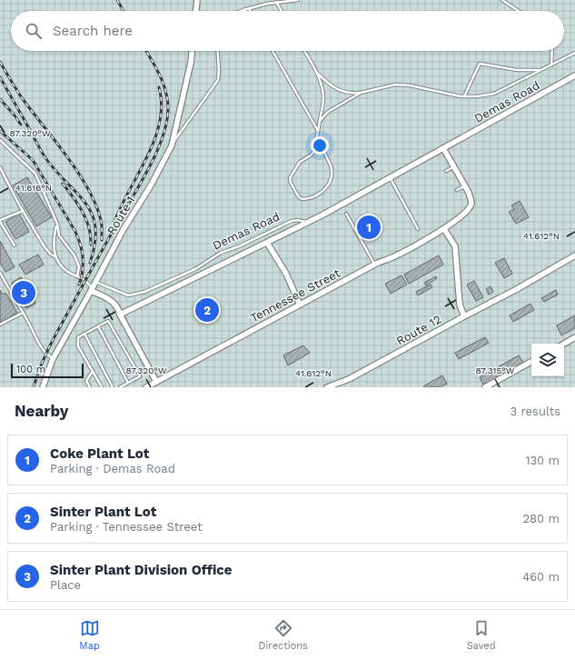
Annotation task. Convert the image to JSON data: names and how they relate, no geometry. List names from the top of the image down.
{
  "streets": {
    "street": [
      "Demas Road",
      "Route 1",
      "Tennessee Street",
      "Route 12"
    ]
  },
  "crossings": [
    ["Demas Road", "Route 1"]
  ],
  "scale_bar": "100 m",
  "page": {
    "search": "Search here",
    "pins": ["1", "3", "2"],
    "scale": "100 m",
    "heading": ["Nearby", "3 results"],
    "list": [
      {
        "mark": "1",
        "name": "Coke Plant Lot",
        "note": "Parking · Demas Road",
        "value": "130 m"
      },
      {
        "mark": "2",
        "name": "Sinter Plant Lot",
        "note": "Parking · Tennessee Street",
        "value": "280 m"
      },
      {
        "mark": "3",
        "name": "Sinter Plant Division Office",
        "note": "Place",
        "value": "460 m"
      }
    ],
    "nav": ["Map", "Directions", "Saved"]
  },
  "coordinates": [
    "87.320°W",
    "41.616°N",
    "41.612°N",
    "87.315°W"
  ]
}
